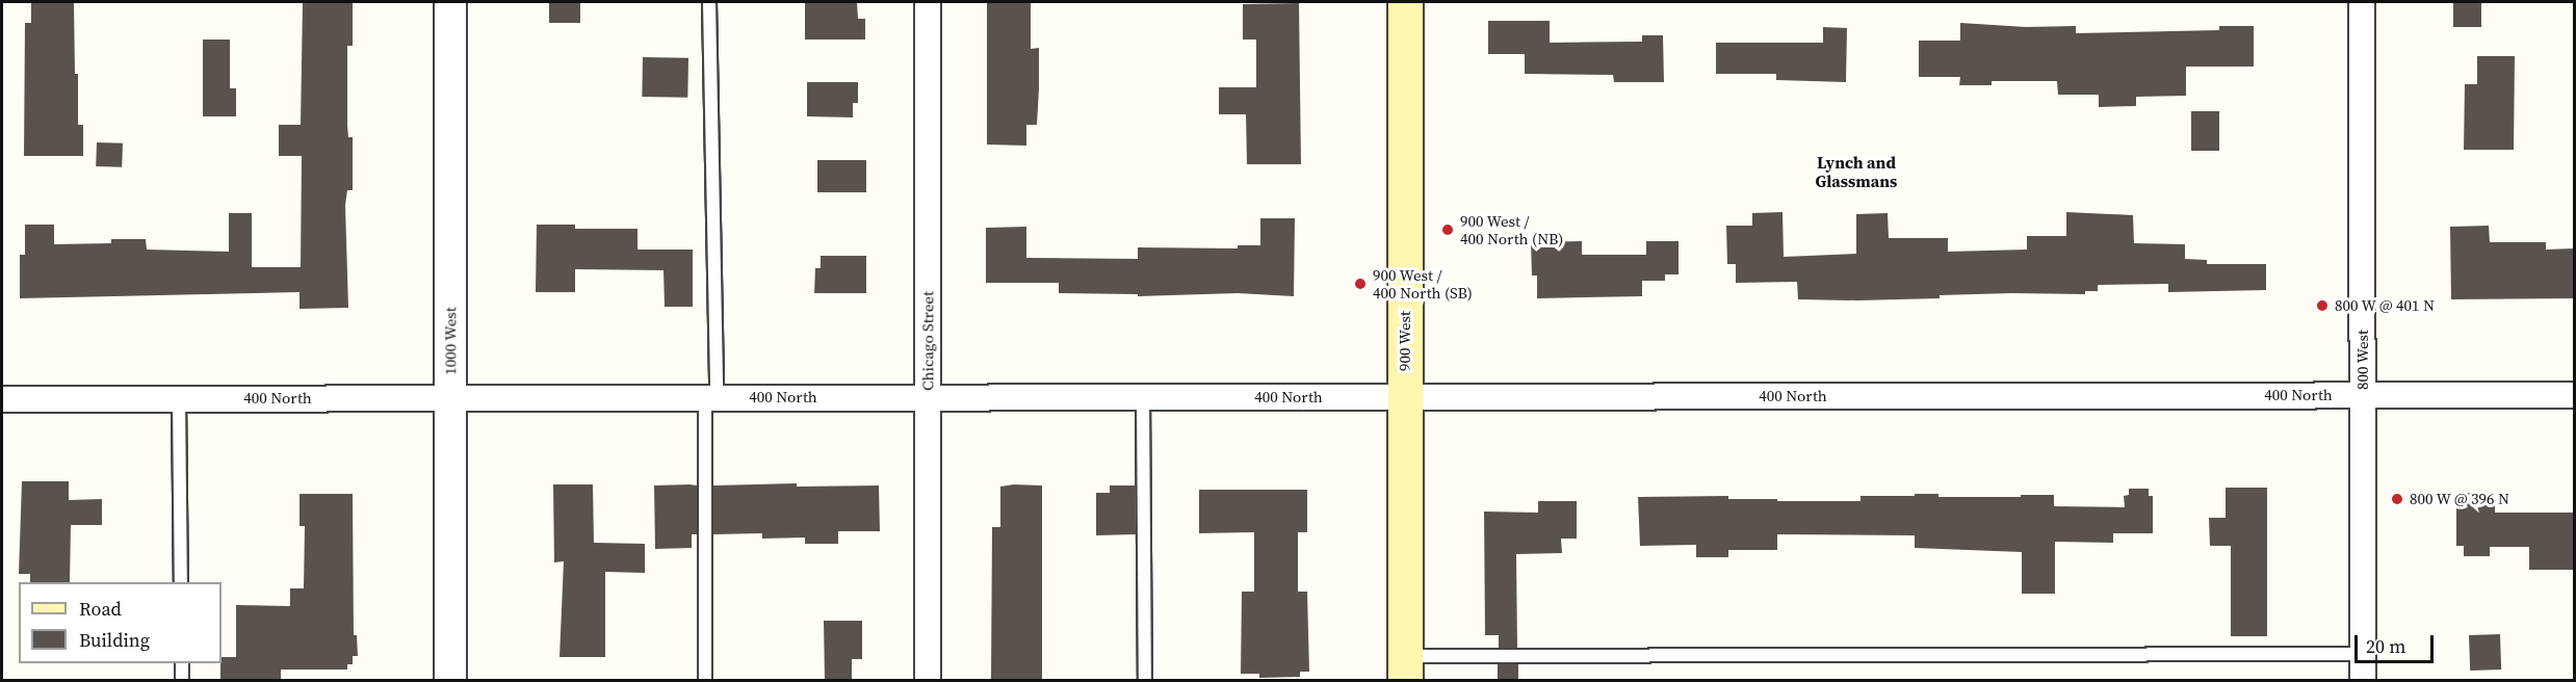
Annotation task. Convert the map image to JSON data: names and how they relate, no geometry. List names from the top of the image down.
{
  "streets": {
    "main road": ["900 West"],
    "street": [
      "1000 West",
      "Chicago Street",
      "800 West",
      "400 North"
    ]
  },
  "crossings": [
    ["1000 West", "400 North"],
    ["Chicago Street", "400 North"],
    ["900 West", "400 North"],
    ["800 West", "400 North"]
  ],
  "districts": ["Lynch and Glassmans"],
  "places": [
    "900 West / 400 North (NB)",
    "900 West / 400 North (SB)",
    "800 W @ 401 N",
    "800 W @ 396 N"
  ],
  "legend": ["Road", "Building"],
  "scale_bar": "20 m"
}
